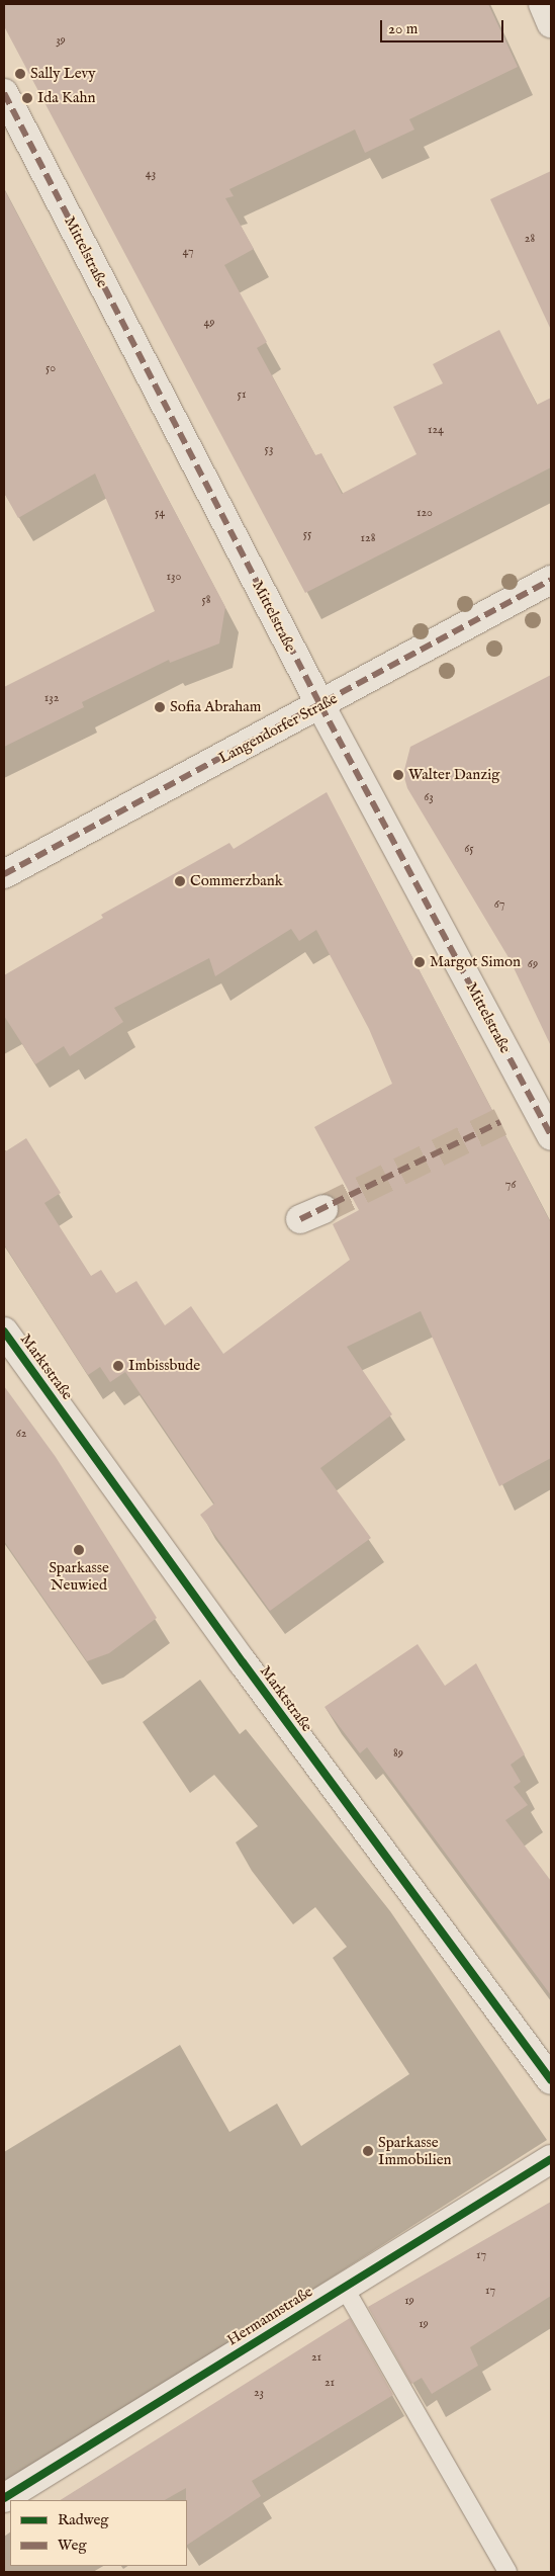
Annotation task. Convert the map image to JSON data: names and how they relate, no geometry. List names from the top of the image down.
{
  "streets": {
    "street": [
      "Mittelstraße",
      "Langendorfer Straße",
      "Marktstraße",
      "Hermannstraße"
    ]
  },
  "crossings": [
    ["Mittelstraße", "Langendorfer Straße"]
  ],
  "places": [
    "Sally Levy",
    "Ida Kahn",
    "Sofia Abraham",
    "Walter Danzig",
    "Commerzbank",
    "Margot Simon",
    "Imbissbude",
    "Sparkasse Neuwied",
    "Sparkasse Immobilien"
  ],
  "house_numbers": [
    "39",
    "43",
    "28",
    "47",
    "49",
    "50",
    "51",
    "124",
    "53",
    "54",
    "120",
    "55",
    "128",
    "130",
    "58",
    "132",
    "63",
    "65",
    "67",
    "69",
    "76",
    "62",
    "89",
    "17",
    "17",
    "19",
    "19",
    "21",
    "21",
    "23"
  ],
  "legend": ["Radweg", "Weg"],
  "scale_bar": "20 m"
}
